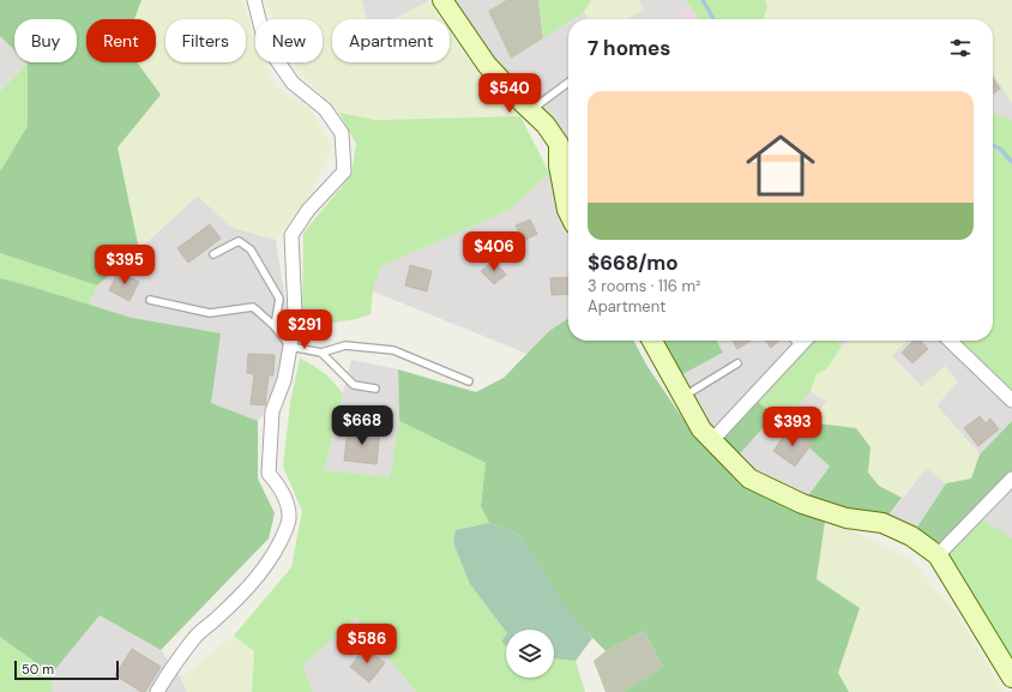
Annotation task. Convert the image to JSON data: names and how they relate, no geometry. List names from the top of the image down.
{
  "scale_bar": "50 m",
  "page": {
    "chip": [
      "Buy",
      "Rent",
      "Filters",
      "New",
      "Apartment"
    ],
    "heading": "7 homes",
    "price": [
      "$540",
      "$406",
      "$395",
      "$291",
      "$668",
      "$393",
      "$586"
    ],
    "list": [
      {
        "name": "$668/mo",
        "note": "3 rooms · 116 m² · Apartment"
      }
    ],
    "scale": "50 m"
  }
}
